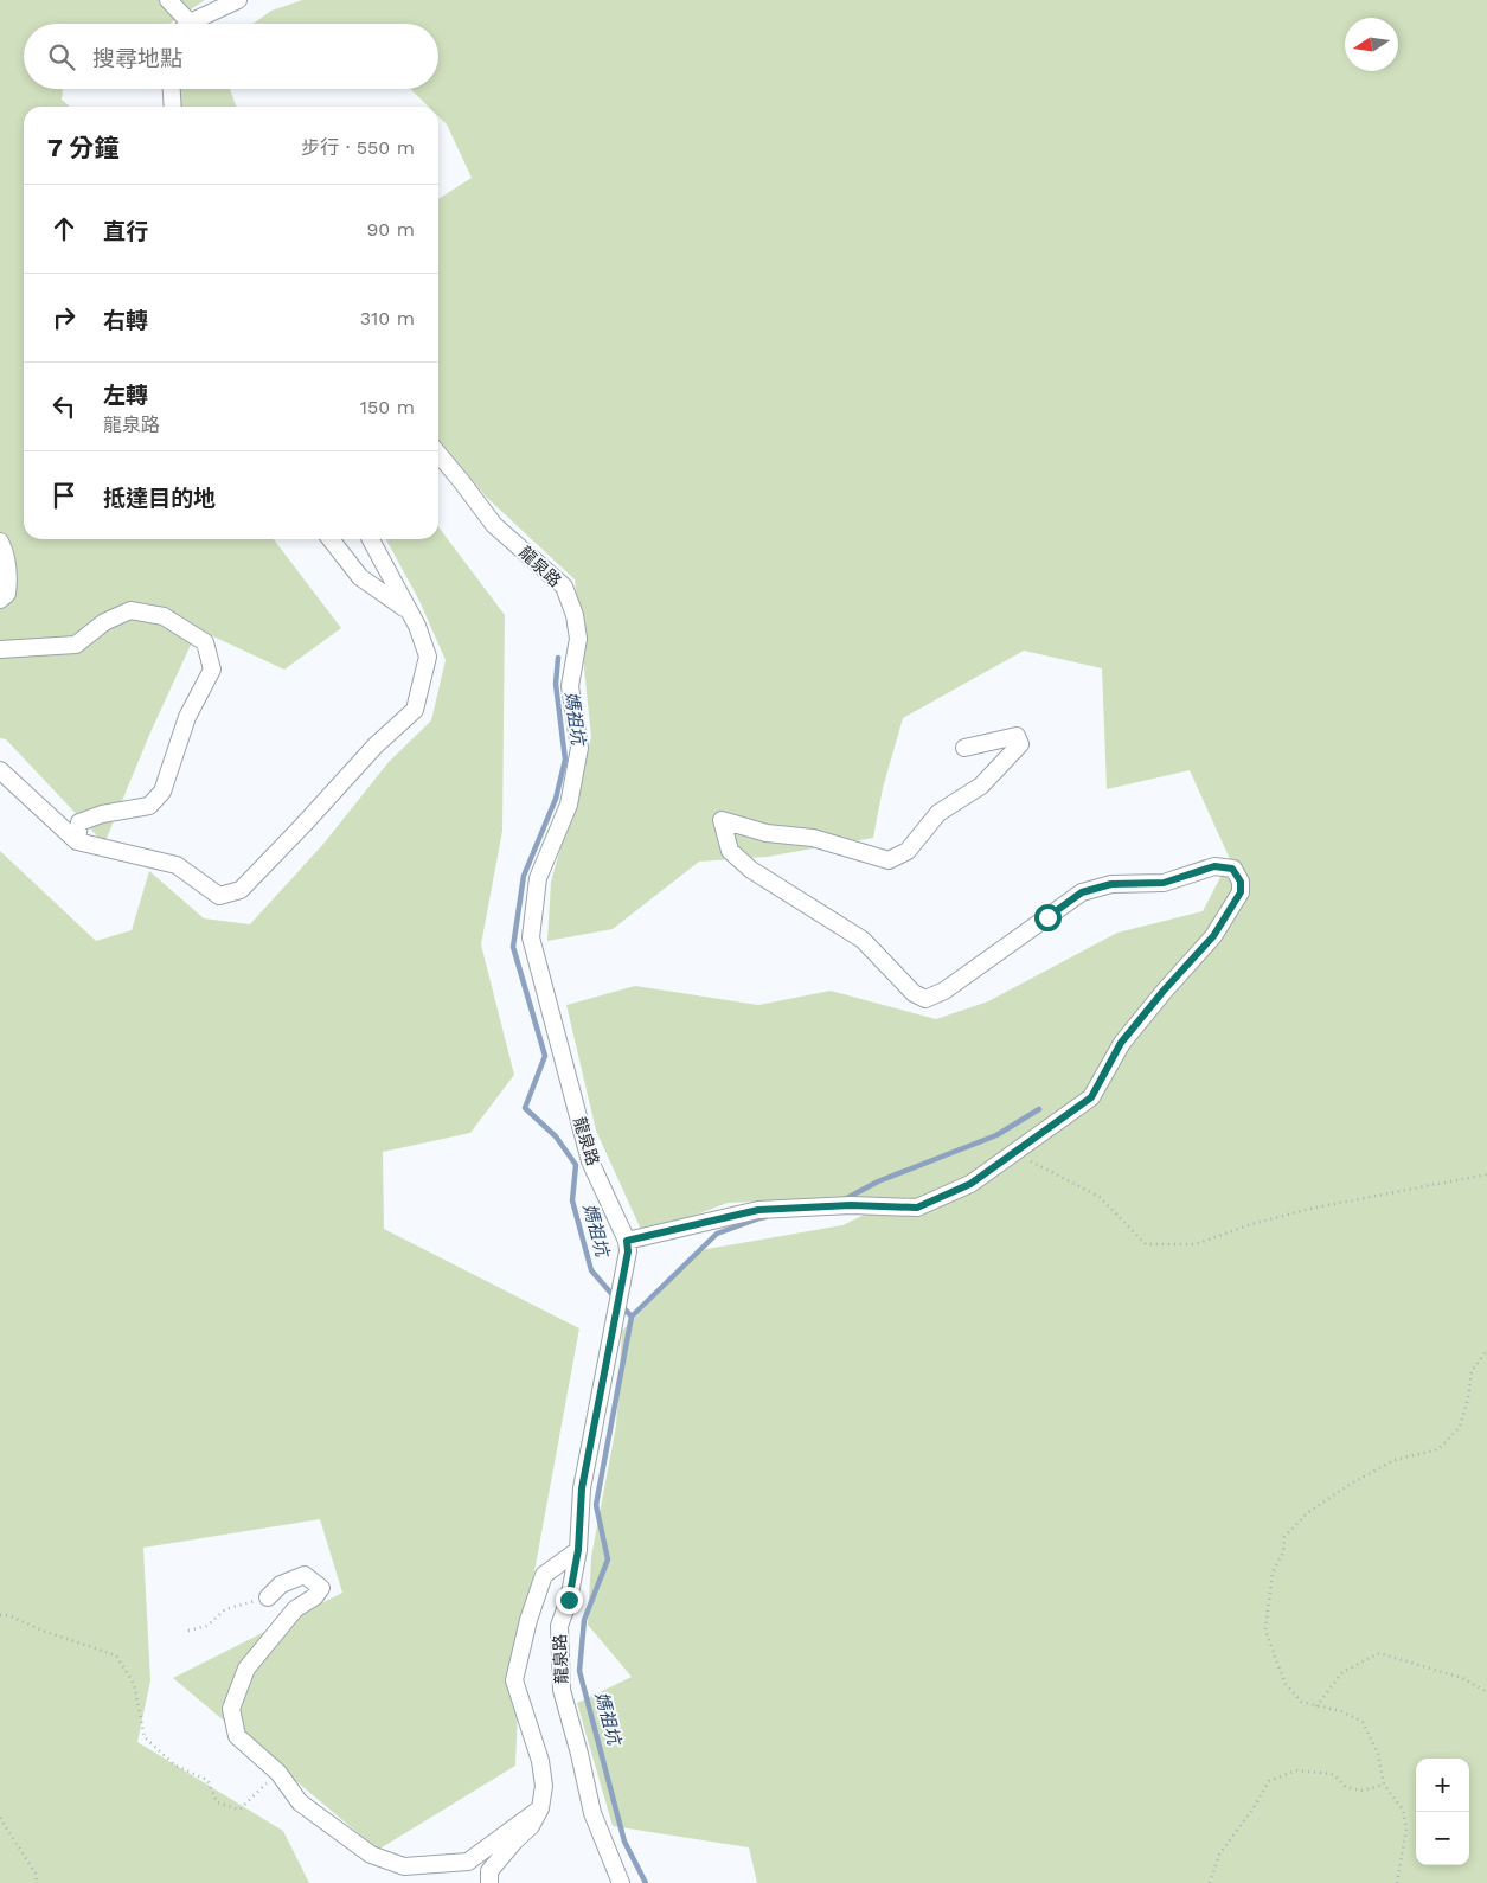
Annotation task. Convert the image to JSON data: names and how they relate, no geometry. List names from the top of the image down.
{
  "streets": {
    "street": ["龍泉路"]
  },
  "water": ["媽祖坑"],
  "north": "left",
  "page": {
    "search": "搜尋地點",
    "heading": ["7 分鐘", "步行 · 550 m"],
    "list": [
      ["直行", "90 m"],
      ["右轉", "310 m"],
      ["左轉", "龍泉路", "150 m"],
      "抵達目的地"
    ],
    "map_buttons": ["+", "−"]
  }
}
